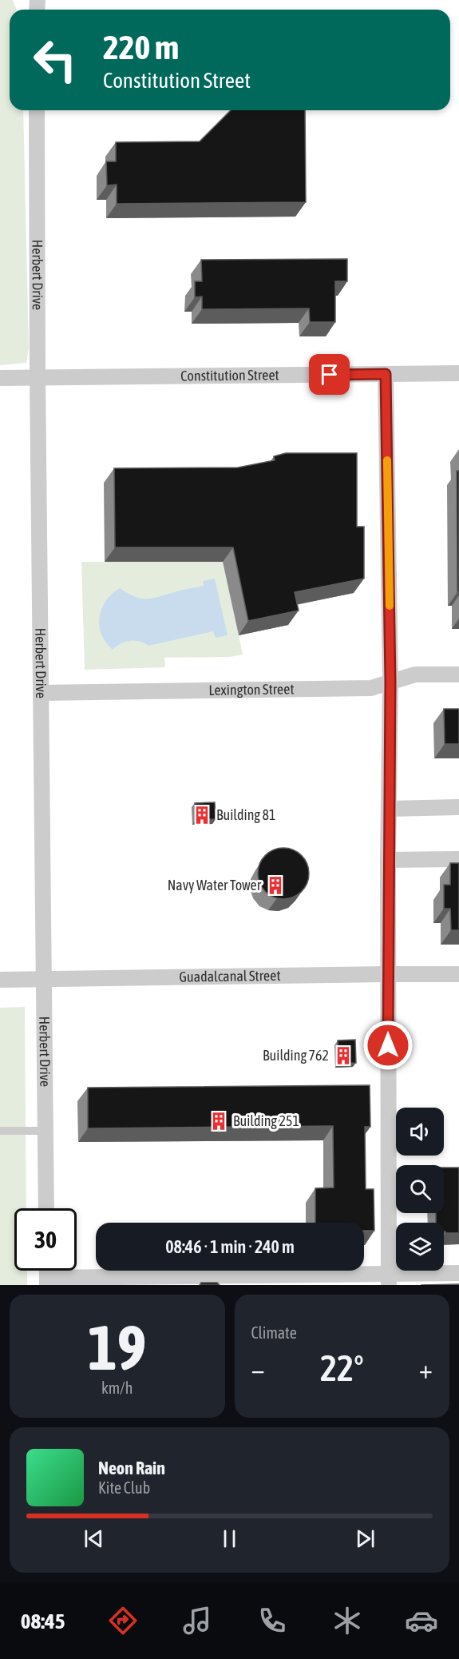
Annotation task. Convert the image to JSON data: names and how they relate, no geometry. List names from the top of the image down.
{
  "streets": {
    "street": [
      "Herbert Drive",
      "Constitution Street",
      "Lexington Street",
      "Guadalcanal Street"
    ]
  },
  "crossings": [
    ["Herbert Drive", "Constitution Street"],
    ["Herbert Drive", "Lexington Street"],
    ["Herbert Drive", "Guadalcanal Street"]
  ],
  "places": {
    "building": [
      "Building 81",
      "Navy Water Tower",
      "Building 762",
      "Building 251"
    ]
  },
  "page": {
    "turn": ["220 m", "Constitution Street"],
    "limit": "30",
    "trip": "08:46 · 1 min · 240 m",
    "tile": [
      ["19", "km/h"],
      "Climate"
    ],
    "heat": ["−", "22°", "+"],
    "song": ["Neon Rain", "Kite Club"],
    "tabs": "08:45"
  }
}
